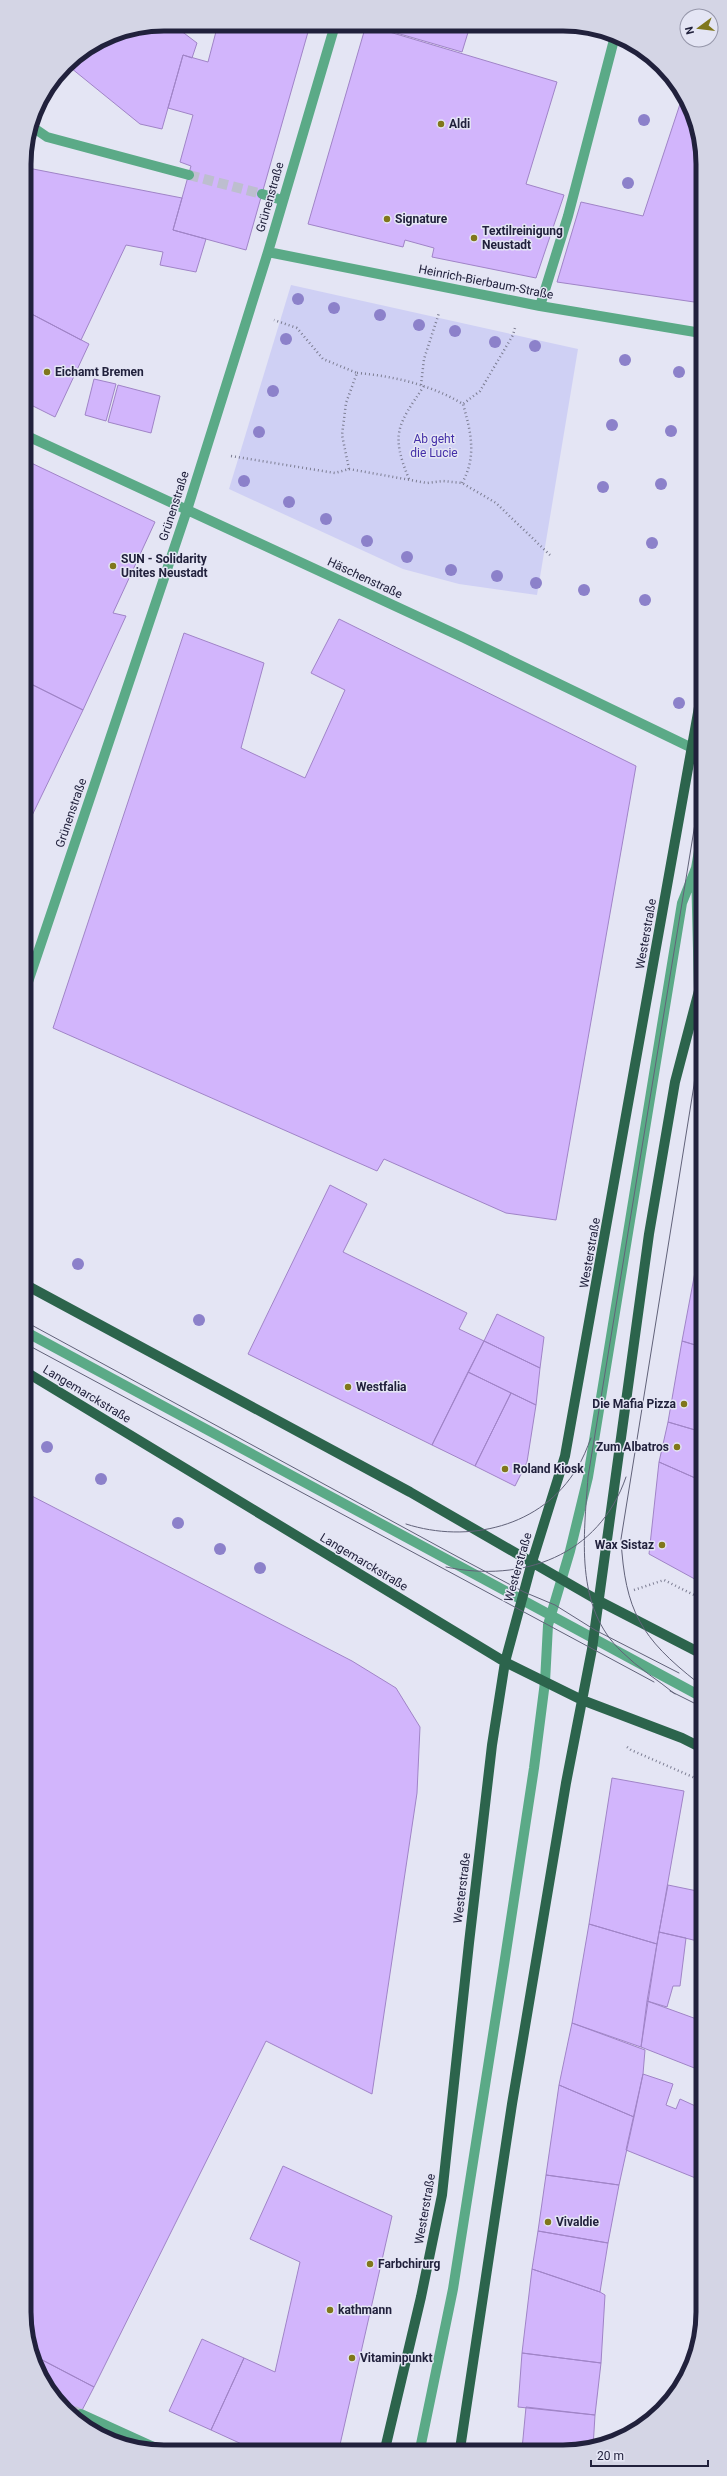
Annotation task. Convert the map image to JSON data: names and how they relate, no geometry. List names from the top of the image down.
{
  "streets": {
    "main road": ["Westerstraße", "Langemarckstraße"],
    "street": ["Grünenstraße", "Heinrich-Bierbaum-Straße", "Häschenstraße"]
  },
  "crossings": [
    ["Grünenstraße", "Heinrich-Bierbaum-Straße"],
    ["Grünenstraße", "Häschenstraße"],
    ["Häschenstraße", "Westerstraße"],
    ["Westerstraße", "Langemarckstraße"]
  ],
  "parks": ["Ab geht die Lucie"],
  "places": [
    "Aldi",
    "Signature",
    "Textilreinigung Neustadt",
    "Eichamt Bremen",
    "SUN - Solidarity Unites Neustadt",
    "Westfalia",
    "Die Mafia Pizza",
    "Zum Albatros",
    "Roland Kiosk",
    "Wax Sistaz",
    "Vivaldie",
    "Farbchirurg",
    "kathmann",
    "Vitaminpunkt"
  ],
  "scale_bar": "20 m",
  "north": "left"
}
